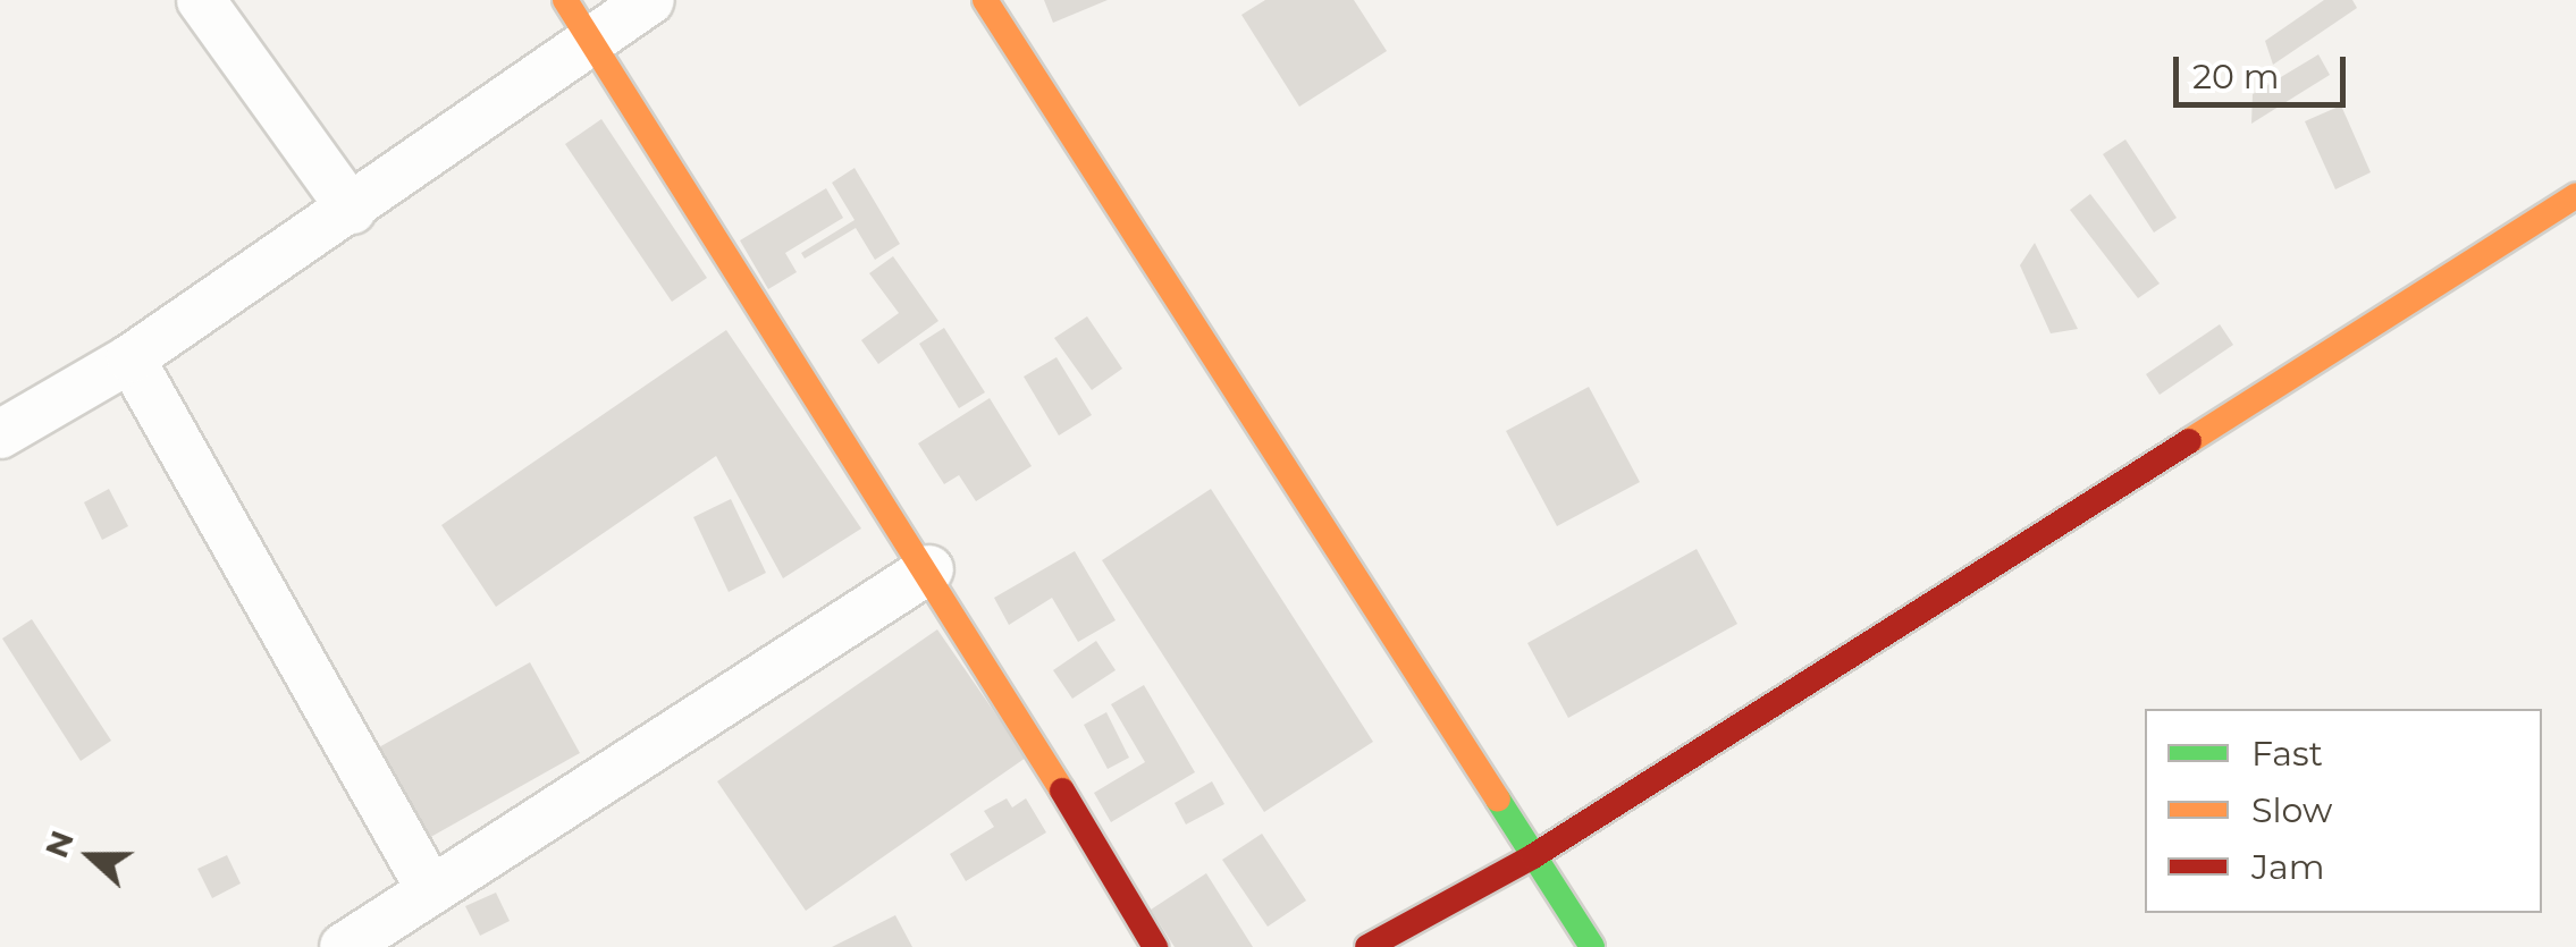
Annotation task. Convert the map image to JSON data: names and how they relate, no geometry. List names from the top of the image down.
{
  "legend": ["Fast", "Slow", "Jam"],
  "scale_bar": "20 m",
  "north": "left"
}
